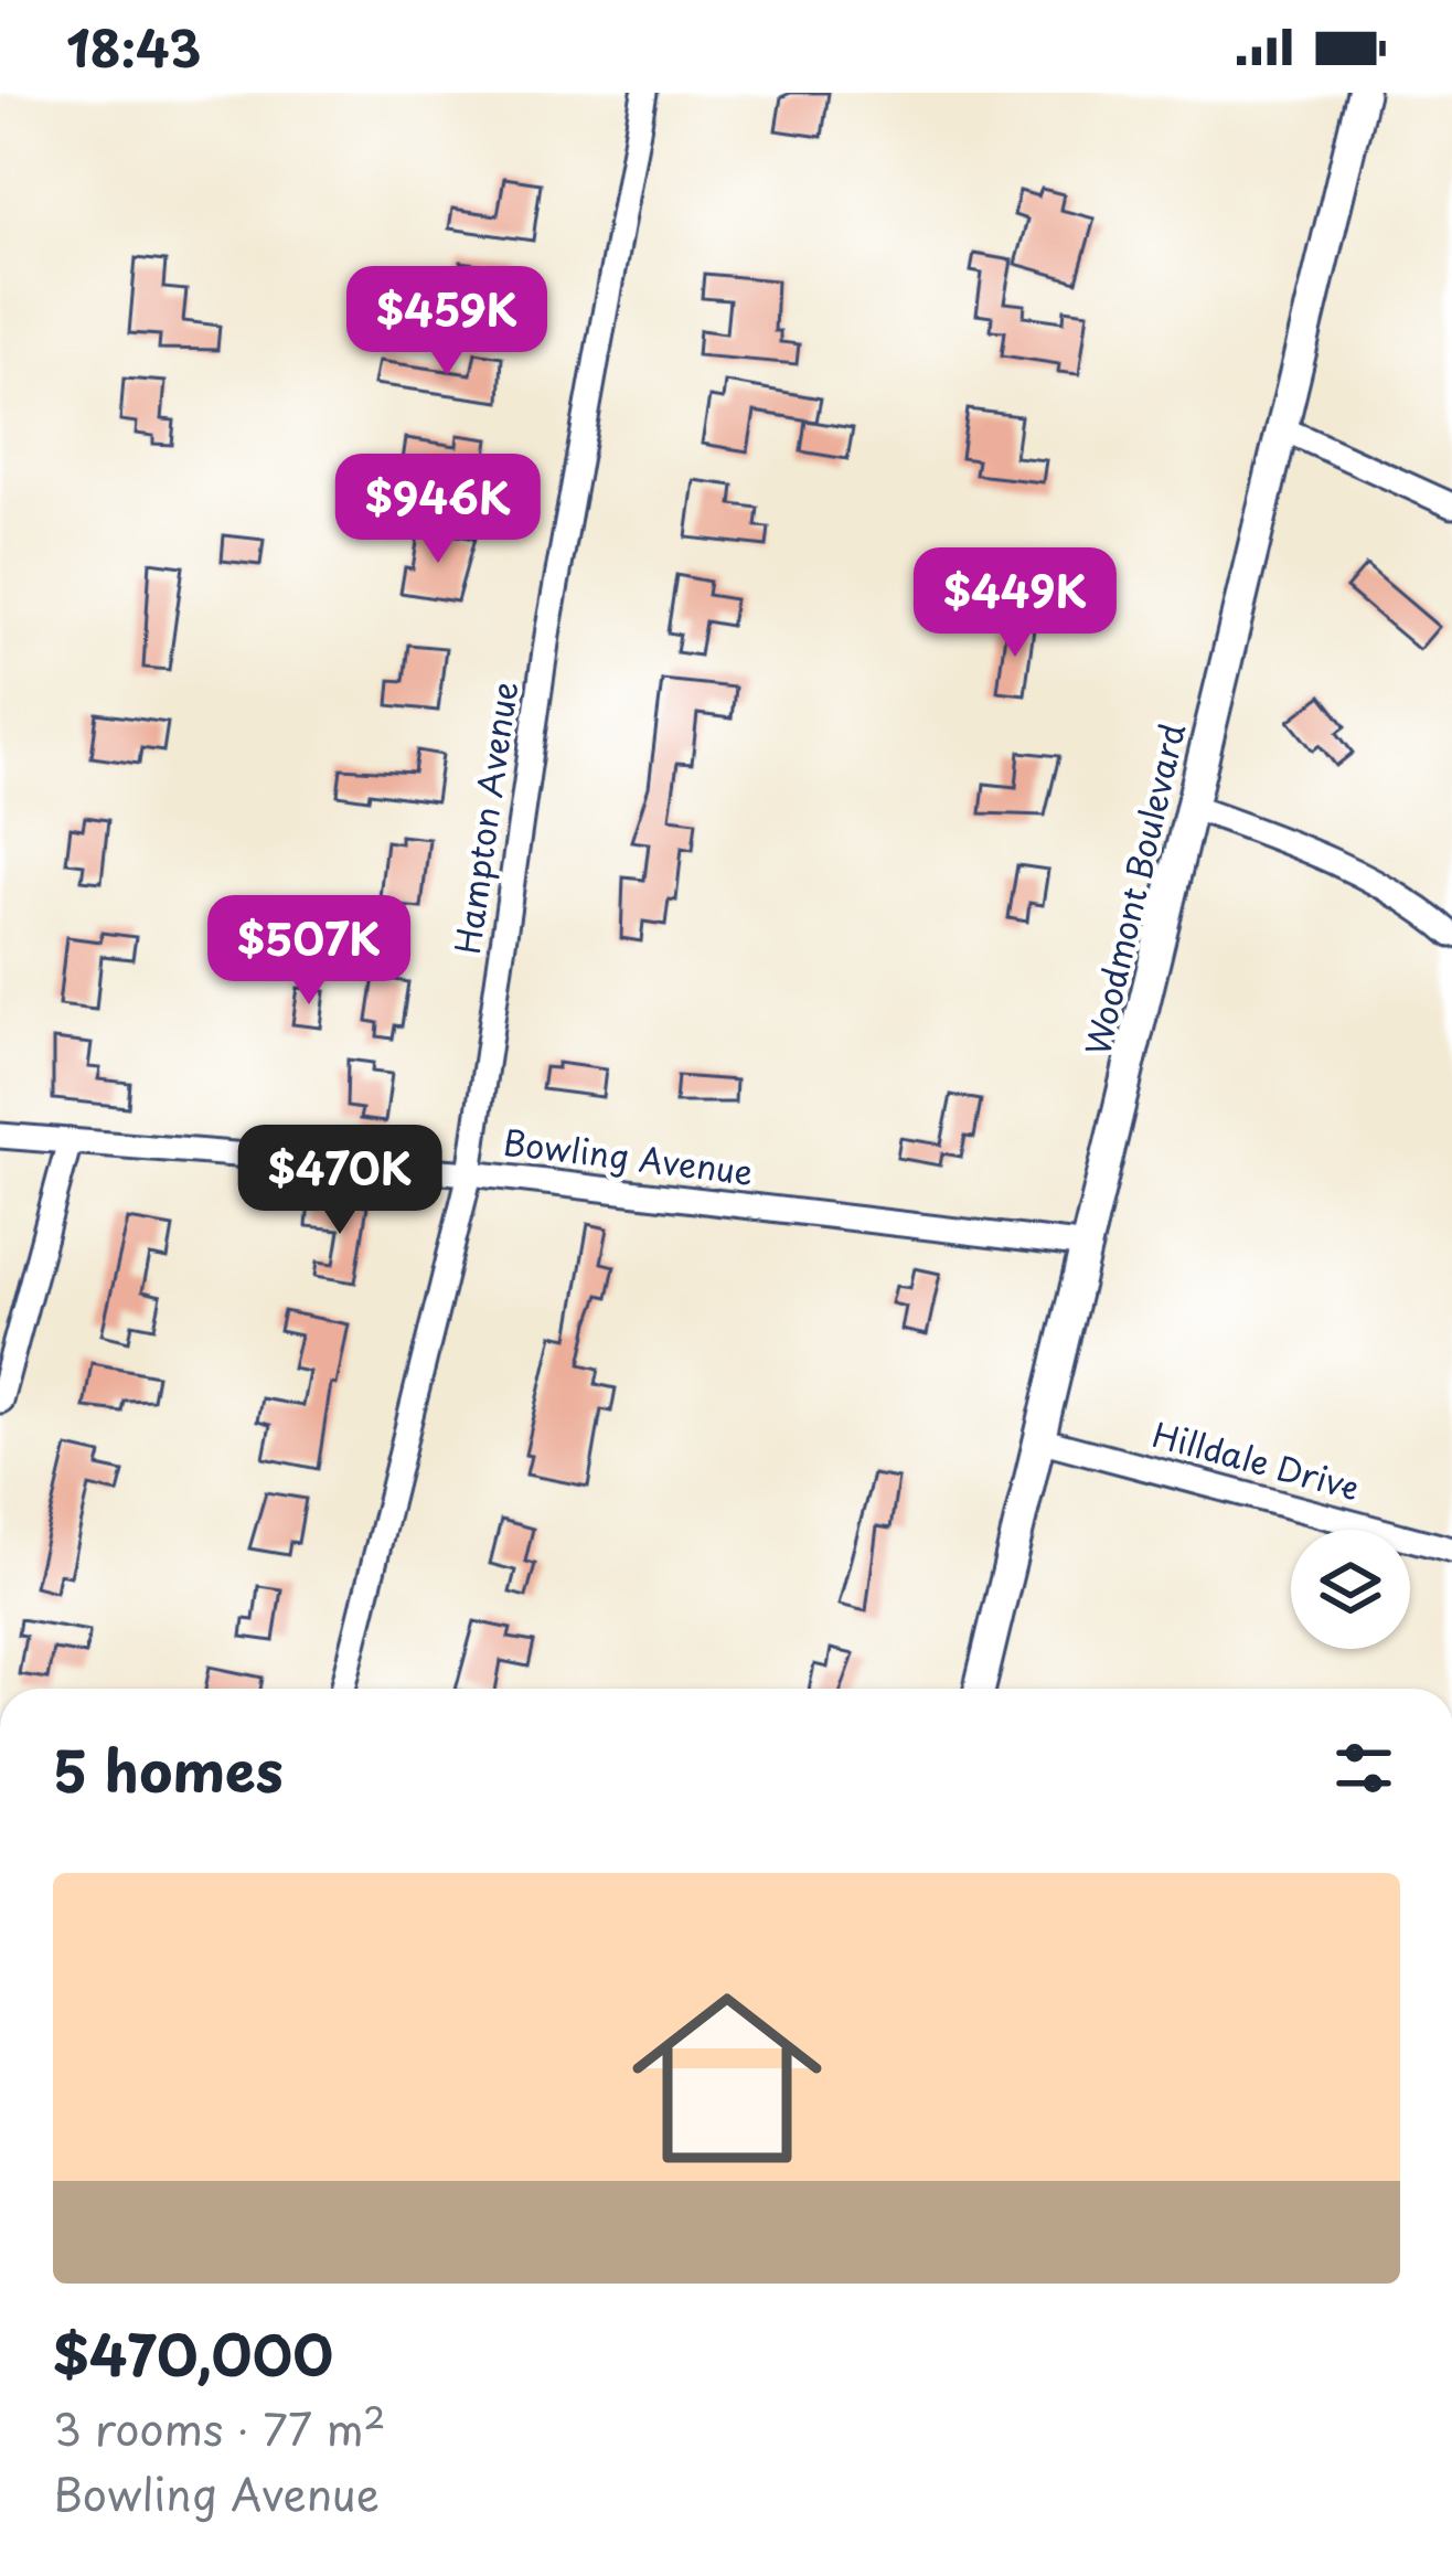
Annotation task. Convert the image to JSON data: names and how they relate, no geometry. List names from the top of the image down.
{
  "streets": {
    "main road": ["Woodmont Boulevard"],
    "street": ["Hampton Avenue", "Bowling Avenue", "Hilldale Drive"]
  },
  "crossings": [
    ["Hampton Avenue", "Bowling Avenue"],
    ["Woodmont Boulevard", "Bowling Avenue"],
    ["Woodmont Boulevard", "Hilldale Drive"]
  ],
  "page": {
    "status": "18:43",
    "price": [
      "$459K",
      "$946K",
      "$449K",
      "$507K",
      "$470K"
    ],
    "heading": "5 homes",
    "list": [
      {
        "name": "$470,000",
        "note": "3 rooms · 77 m² · Bowling Avenue"
      }
    ]
  }
}
